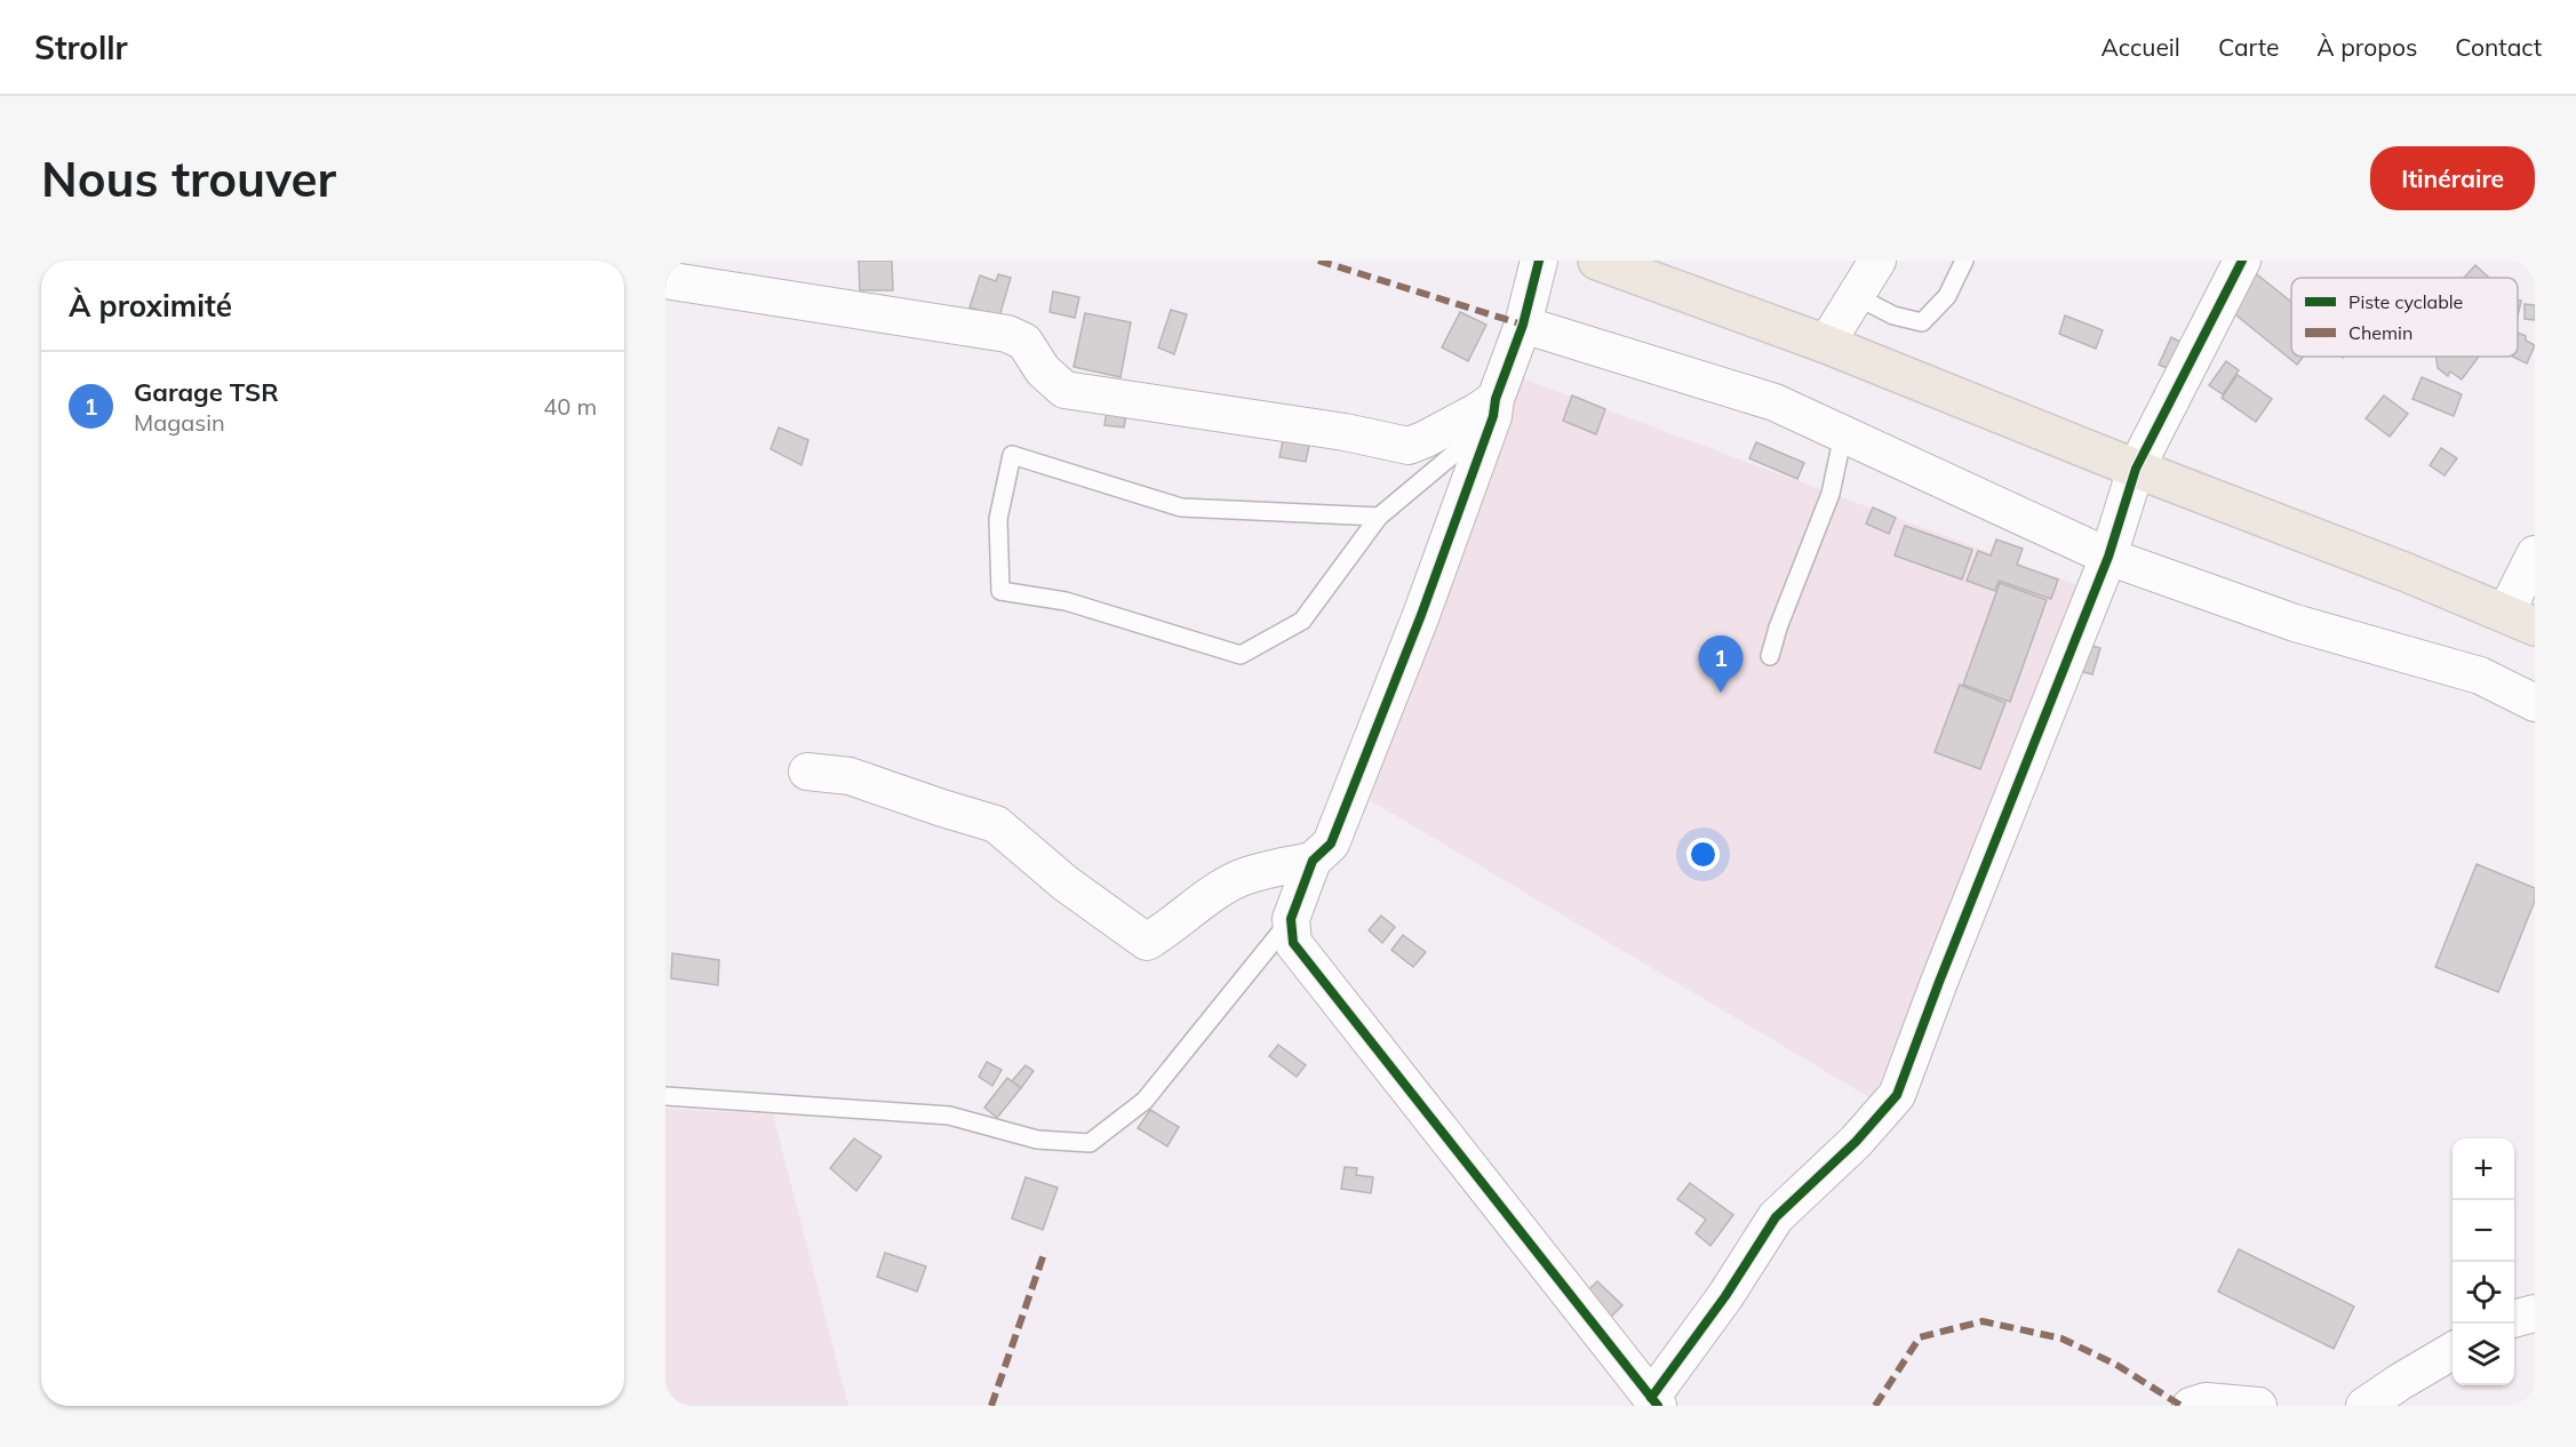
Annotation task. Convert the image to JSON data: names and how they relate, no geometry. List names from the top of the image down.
{
  "legend": ["Piste cyclable", "Chemin"],
  "page": {
    "header": "Strollr",
    "nav": [
      "Accueil",
      "Carte",
      "À propos",
      "Contact"
    ],
    "buttons": "Itinéraire",
    "title": "Nous trouver",
    "heading": "À proximité",
    "list": [
      {
        "mark": "1",
        "name": "Garage TSR",
        "note": "Magasin",
        "value": "40 m"
      }
    ],
    "pins": "1",
    "map_buttons": ["+", "−"]
  }
}
